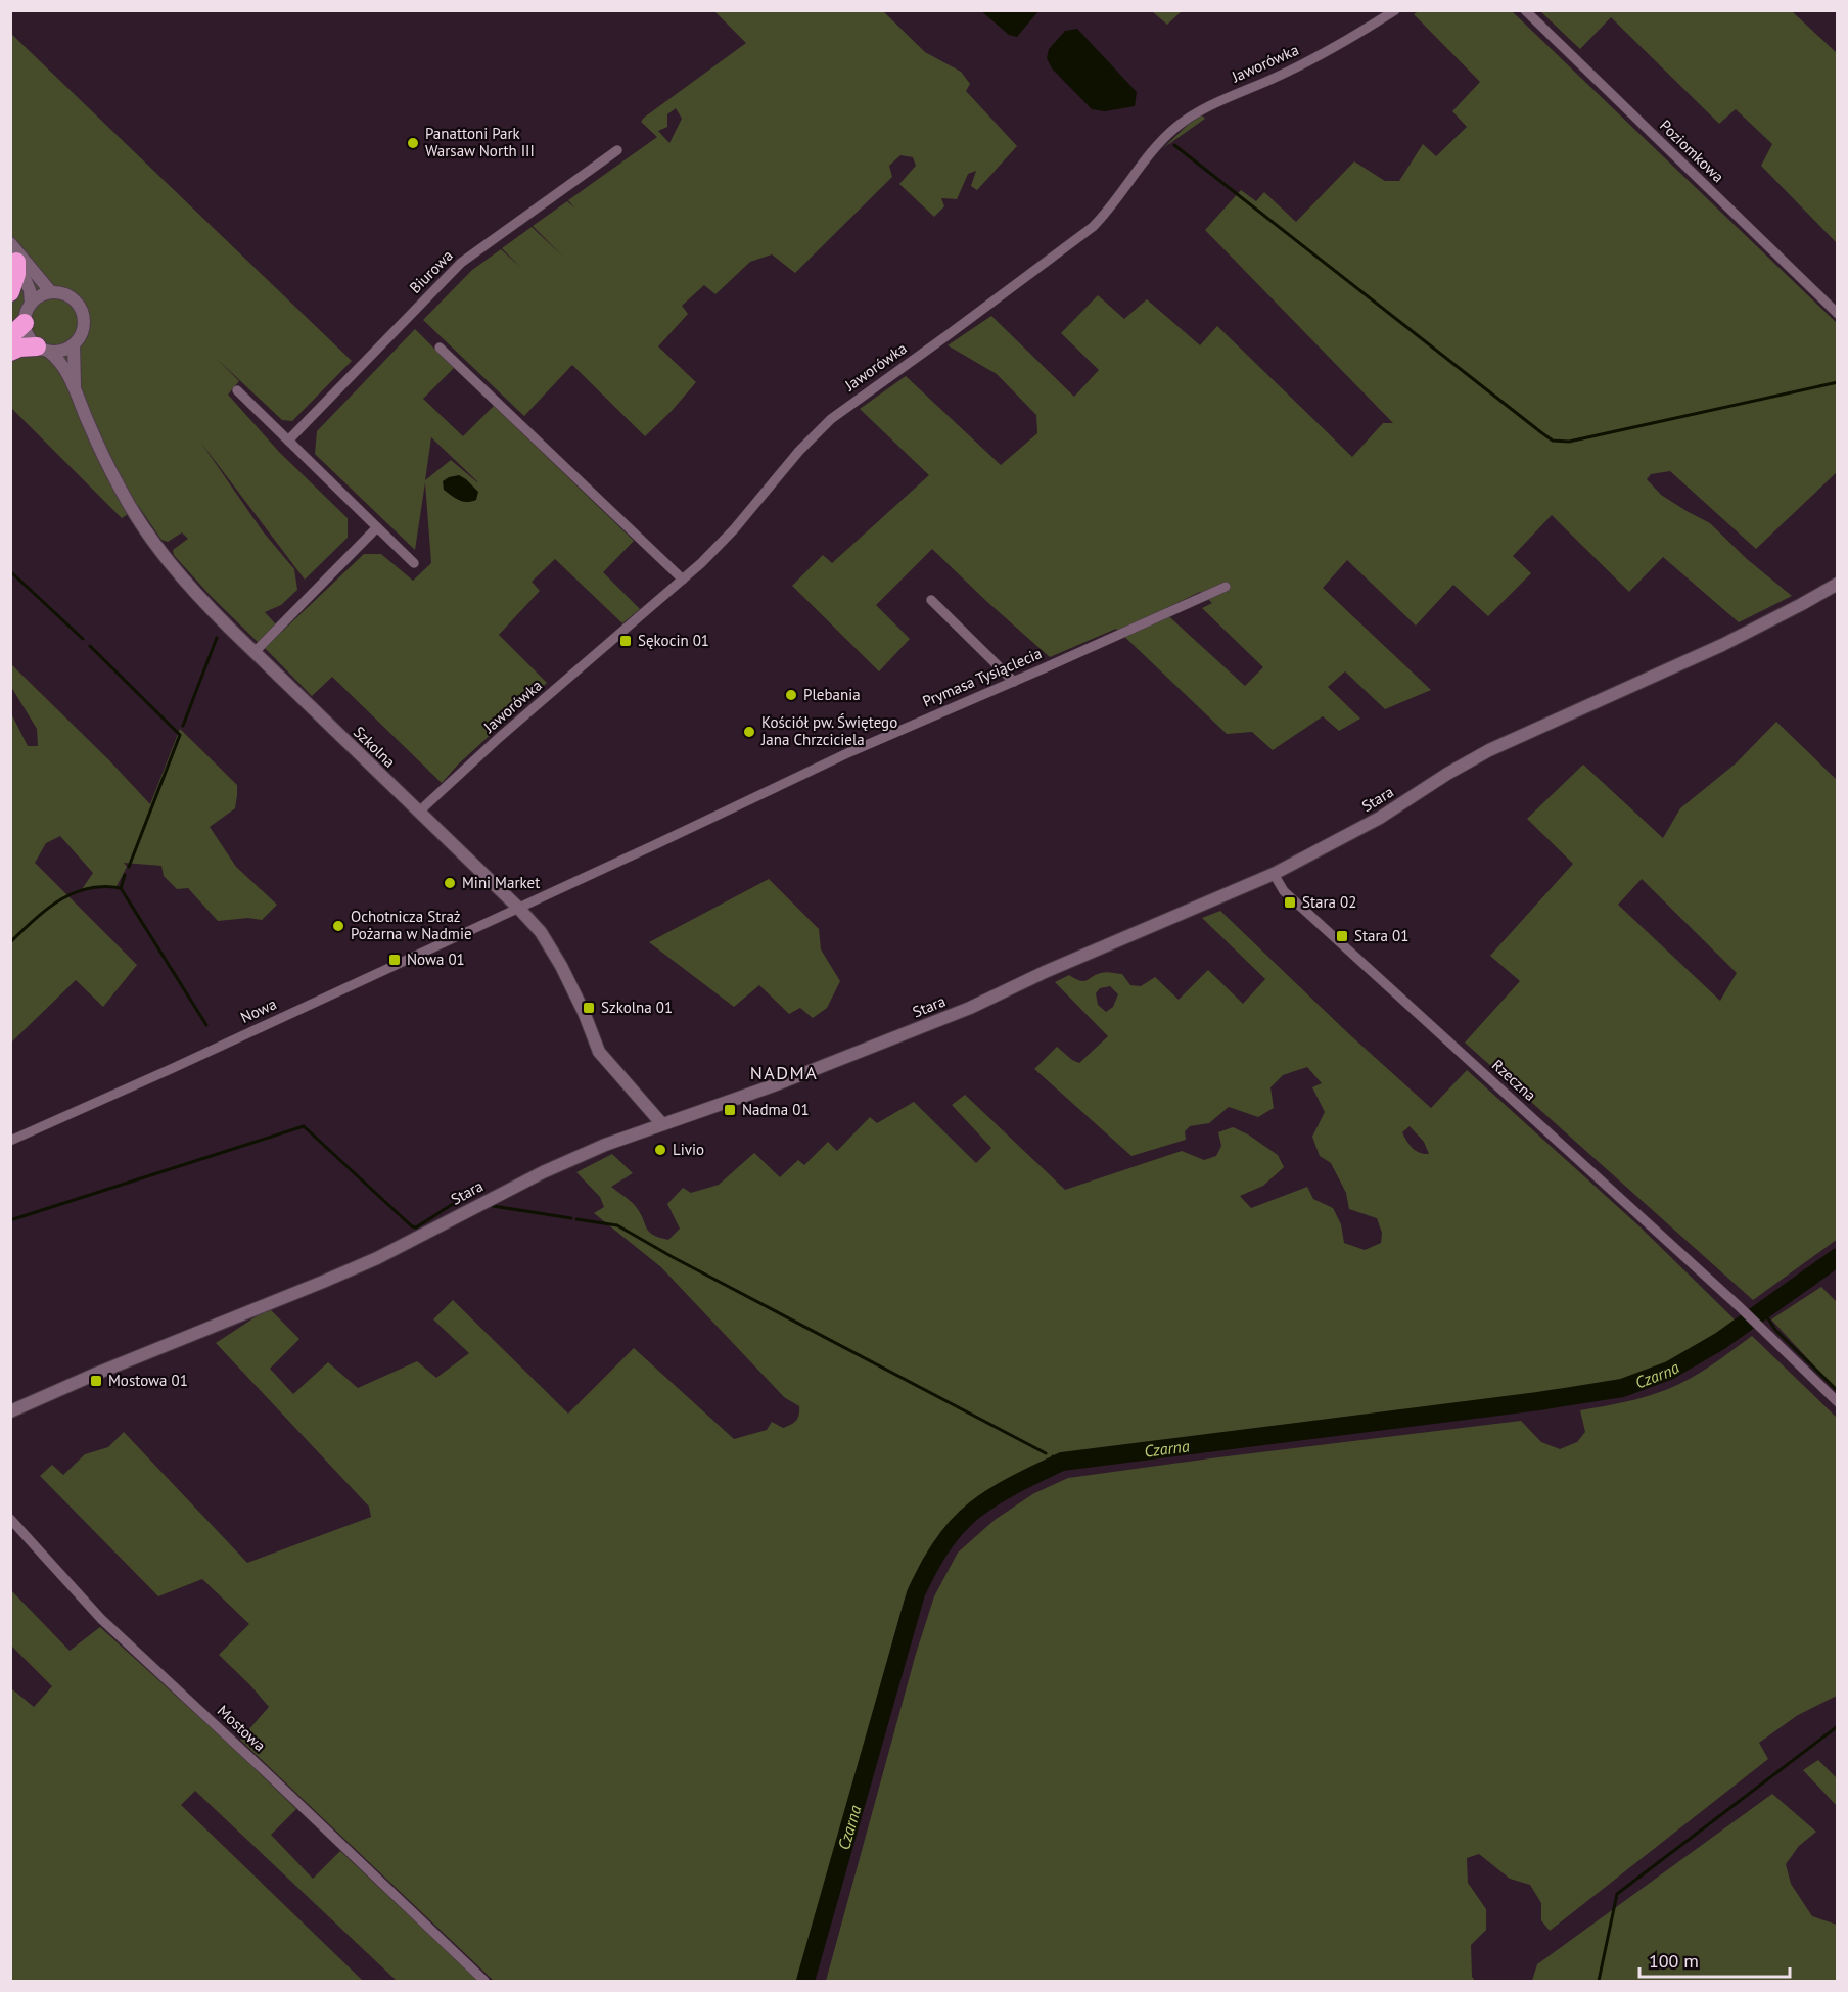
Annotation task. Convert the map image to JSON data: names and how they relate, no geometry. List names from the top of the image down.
{
  "streets": {
    "street": [
      "Jaworówka",
      "Poziomkowa",
      "Biurowa",
      "Prymasa Tysiąclecia",
      "Szkolna",
      "Stara",
      "Nowa",
      "Rzeczna",
      "Mostowa"
    ]
  },
  "crossings": [
    ["Jaworówka", "Szkolna"],
    ["Prymasa Tysiąclecia", "Szkolna"],
    ["Prymasa Tysiąclecia", "Nowa"],
    ["Szkolna", "Stara"],
    ["Szkolna", "Nowa"],
    ["Stara", "Rzeczna"]
  ],
  "districts": ["NADMA"],
  "water": ["Czarna"],
  "places": {
    "other": [
      "Panattoni Park Warsaw North III",
      "Plebania",
      "Kościół pw. Świętego Jana Chrzciciela",
      "Mini Market",
      "Ochotnicza Straż Pożarna w Nadmie",
      "Livio"
    ],
    "transit": [
      "Sękocin 01",
      "Stara 02",
      "Stara 01",
      "Nowa 01",
      "Szkolna 01",
      "Nadma 01",
      "Mostowa 01"
    ]
  },
  "scale_bar": "100 m"
}
